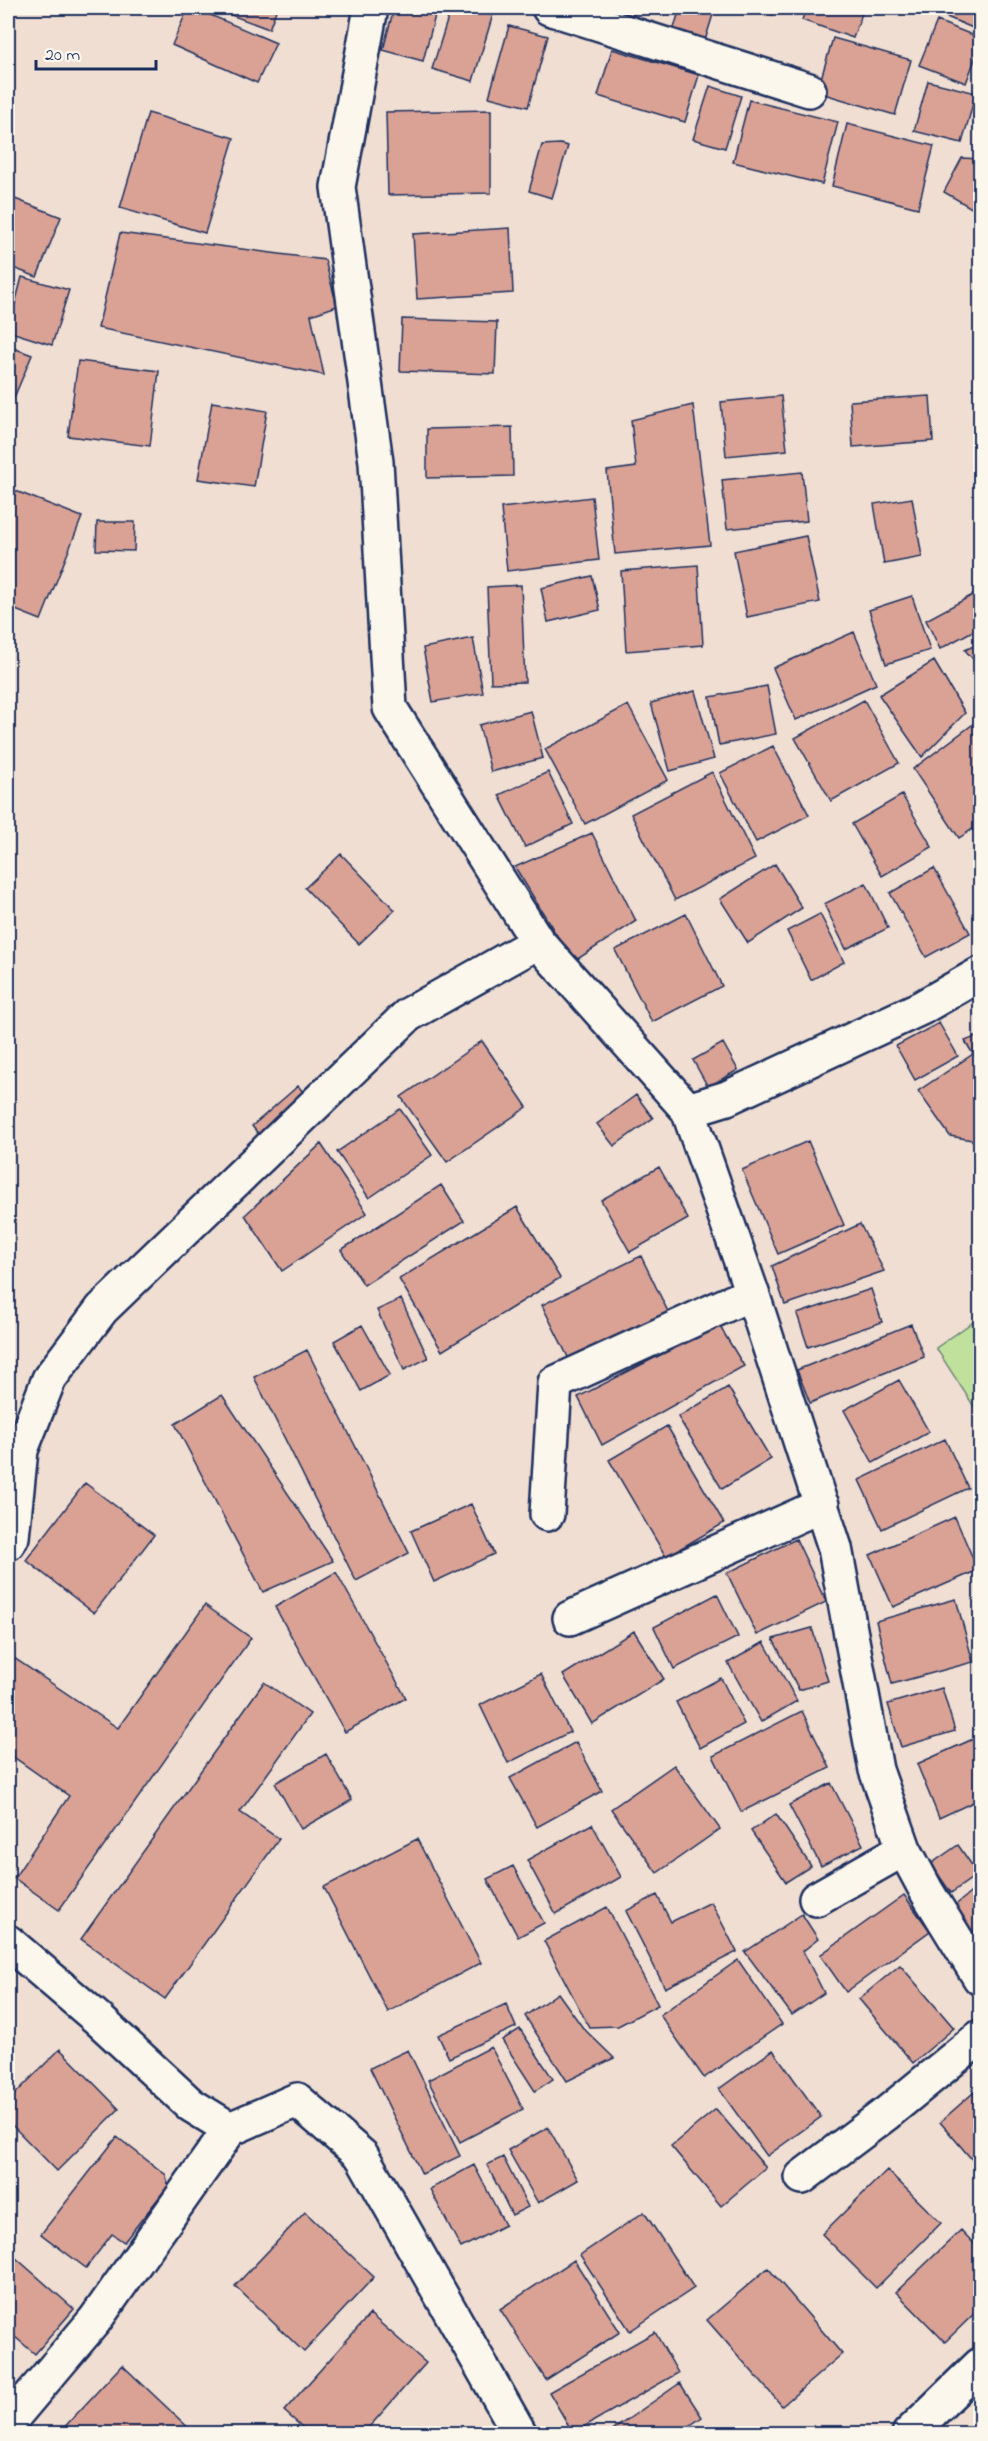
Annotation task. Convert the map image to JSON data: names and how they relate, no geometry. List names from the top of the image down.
{
  "scale_bar": "20 m"
}
